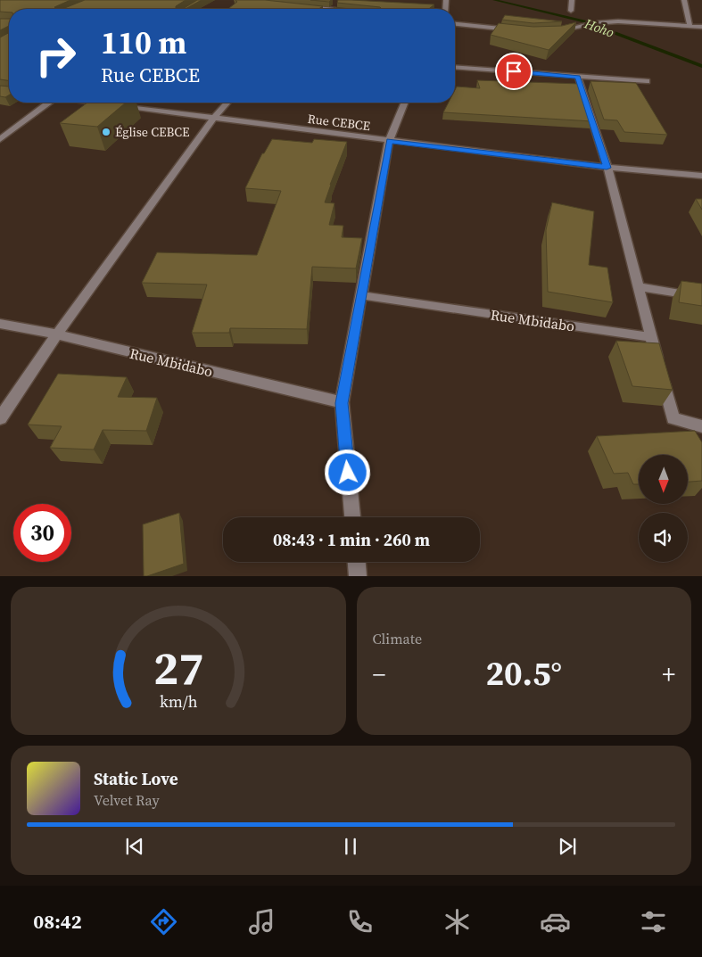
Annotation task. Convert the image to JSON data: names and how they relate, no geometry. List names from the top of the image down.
{
  "streets": {
    "street": ["Rue CEBCE", "Rue Mbidabo"]
  },
  "water": ["Hoho"],
  "places": ["Église CEBCE"],
  "north": "bottom",
  "page": {
    "turn": ["110 m", "Rue CEBCE"],
    "limit": "30",
    "trip": "08:43 · 1 min · 260 m",
    "tile": "Climate",
    "heat": ["−", "20.5°", "+"],
    "song": ["Static Love", "Velvet Ray"],
    "tabs": "08:42",
    "gauge": ["27", "km/h"]
  }
}
